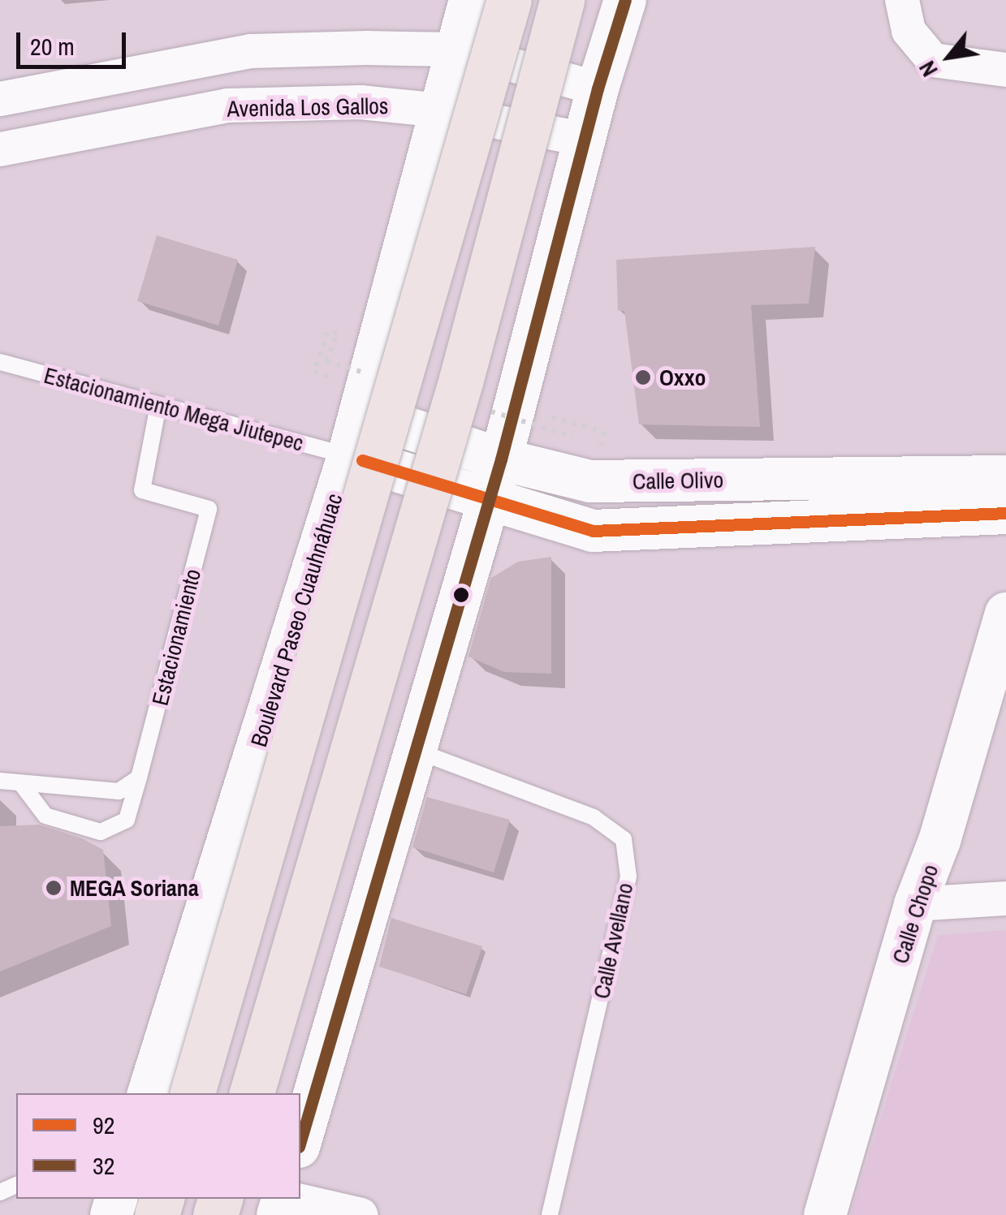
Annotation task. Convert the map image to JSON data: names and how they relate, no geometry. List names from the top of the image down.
{
  "streets": {
    "main road": ["Boulevard Paseo Cuauhnáhuac"],
    "street": ["Avenida Los Gallos", "Calle Olivo", "Calle Chopo"],
    "lane": ["Estacionamiento Mega Jiutepec", "Estacionamiento", "Calle Avellano"]
  },
  "crossings": [
    ["Avenida Los Gallos", "Boulevard Paseo Cuauhnáhuac"],
    ["Estacionamiento Mega Jiutepec", "Calle Olivo"],
    ["Estacionamiento Mega Jiutepec", "Boulevard Paseo Cuauhnáhuac"],
    ["Estacionamiento Mega Jiutepec", "Estacionamiento"],
    ["Calle Olivo", "Boulevard Paseo Cuauhnáhuac"]
  ],
  "places": ["Oxxo", "MEGA Soriana"],
  "lines": ["transit line 32", "transit line 92"],
  "legend": ["92", "32"],
  "scale_bar": "20 m",
  "north": "bottom left"
}
